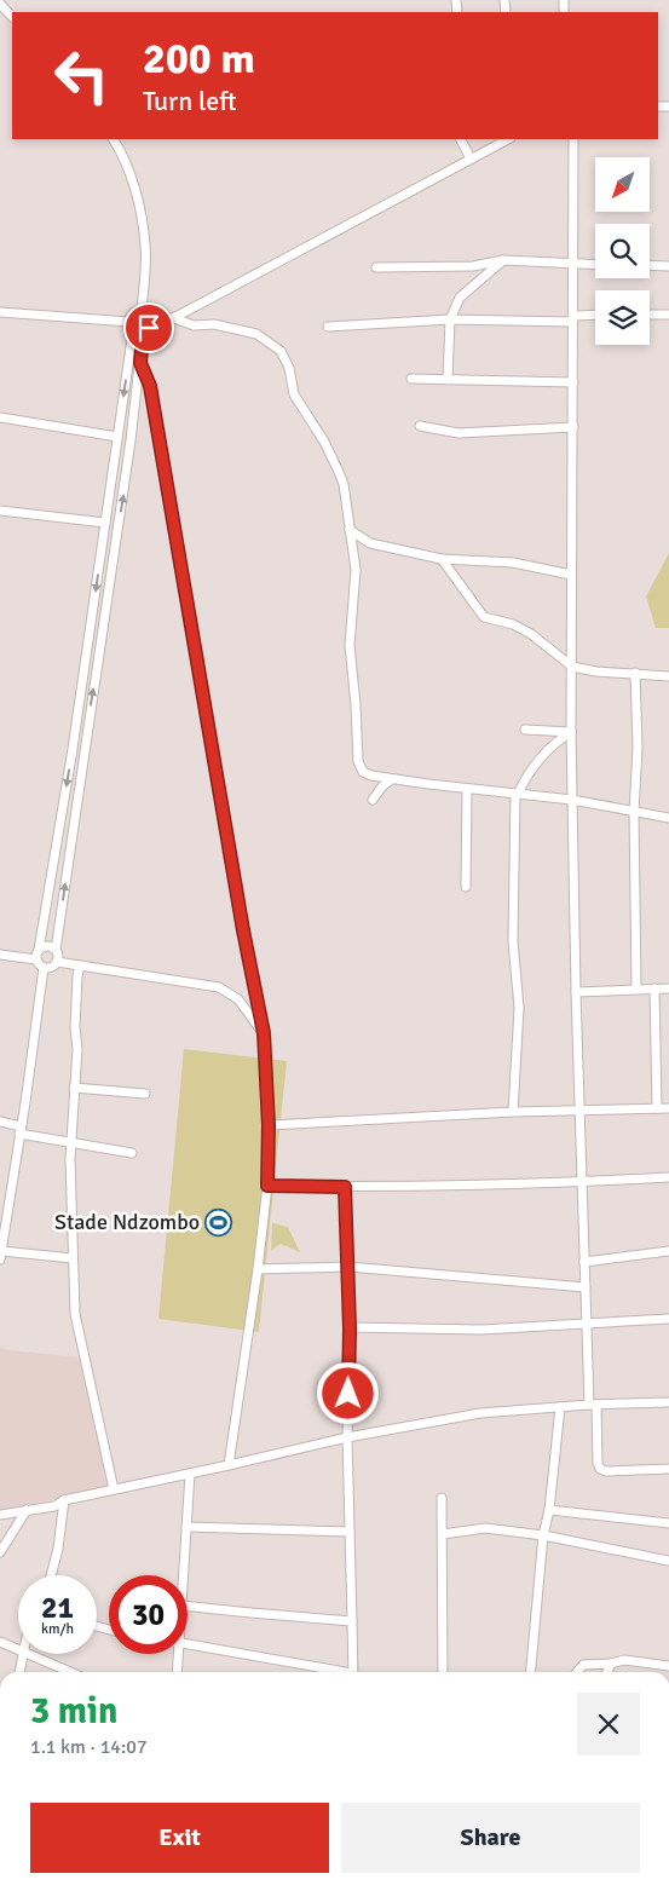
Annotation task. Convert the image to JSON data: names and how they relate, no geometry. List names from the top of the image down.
{
  "places": {
    "sports": ["Stade Ndzombo"]
  },
  "north": "bottom left",
  "page": {
    "turn": ["200 m", "Turn left"],
    "speed": "21 km/h",
    "limit": "30",
    "heading": ["3 min", "1.1 km · 14:07"],
    "buttons": ["Exit", "Share"]
  }
}
